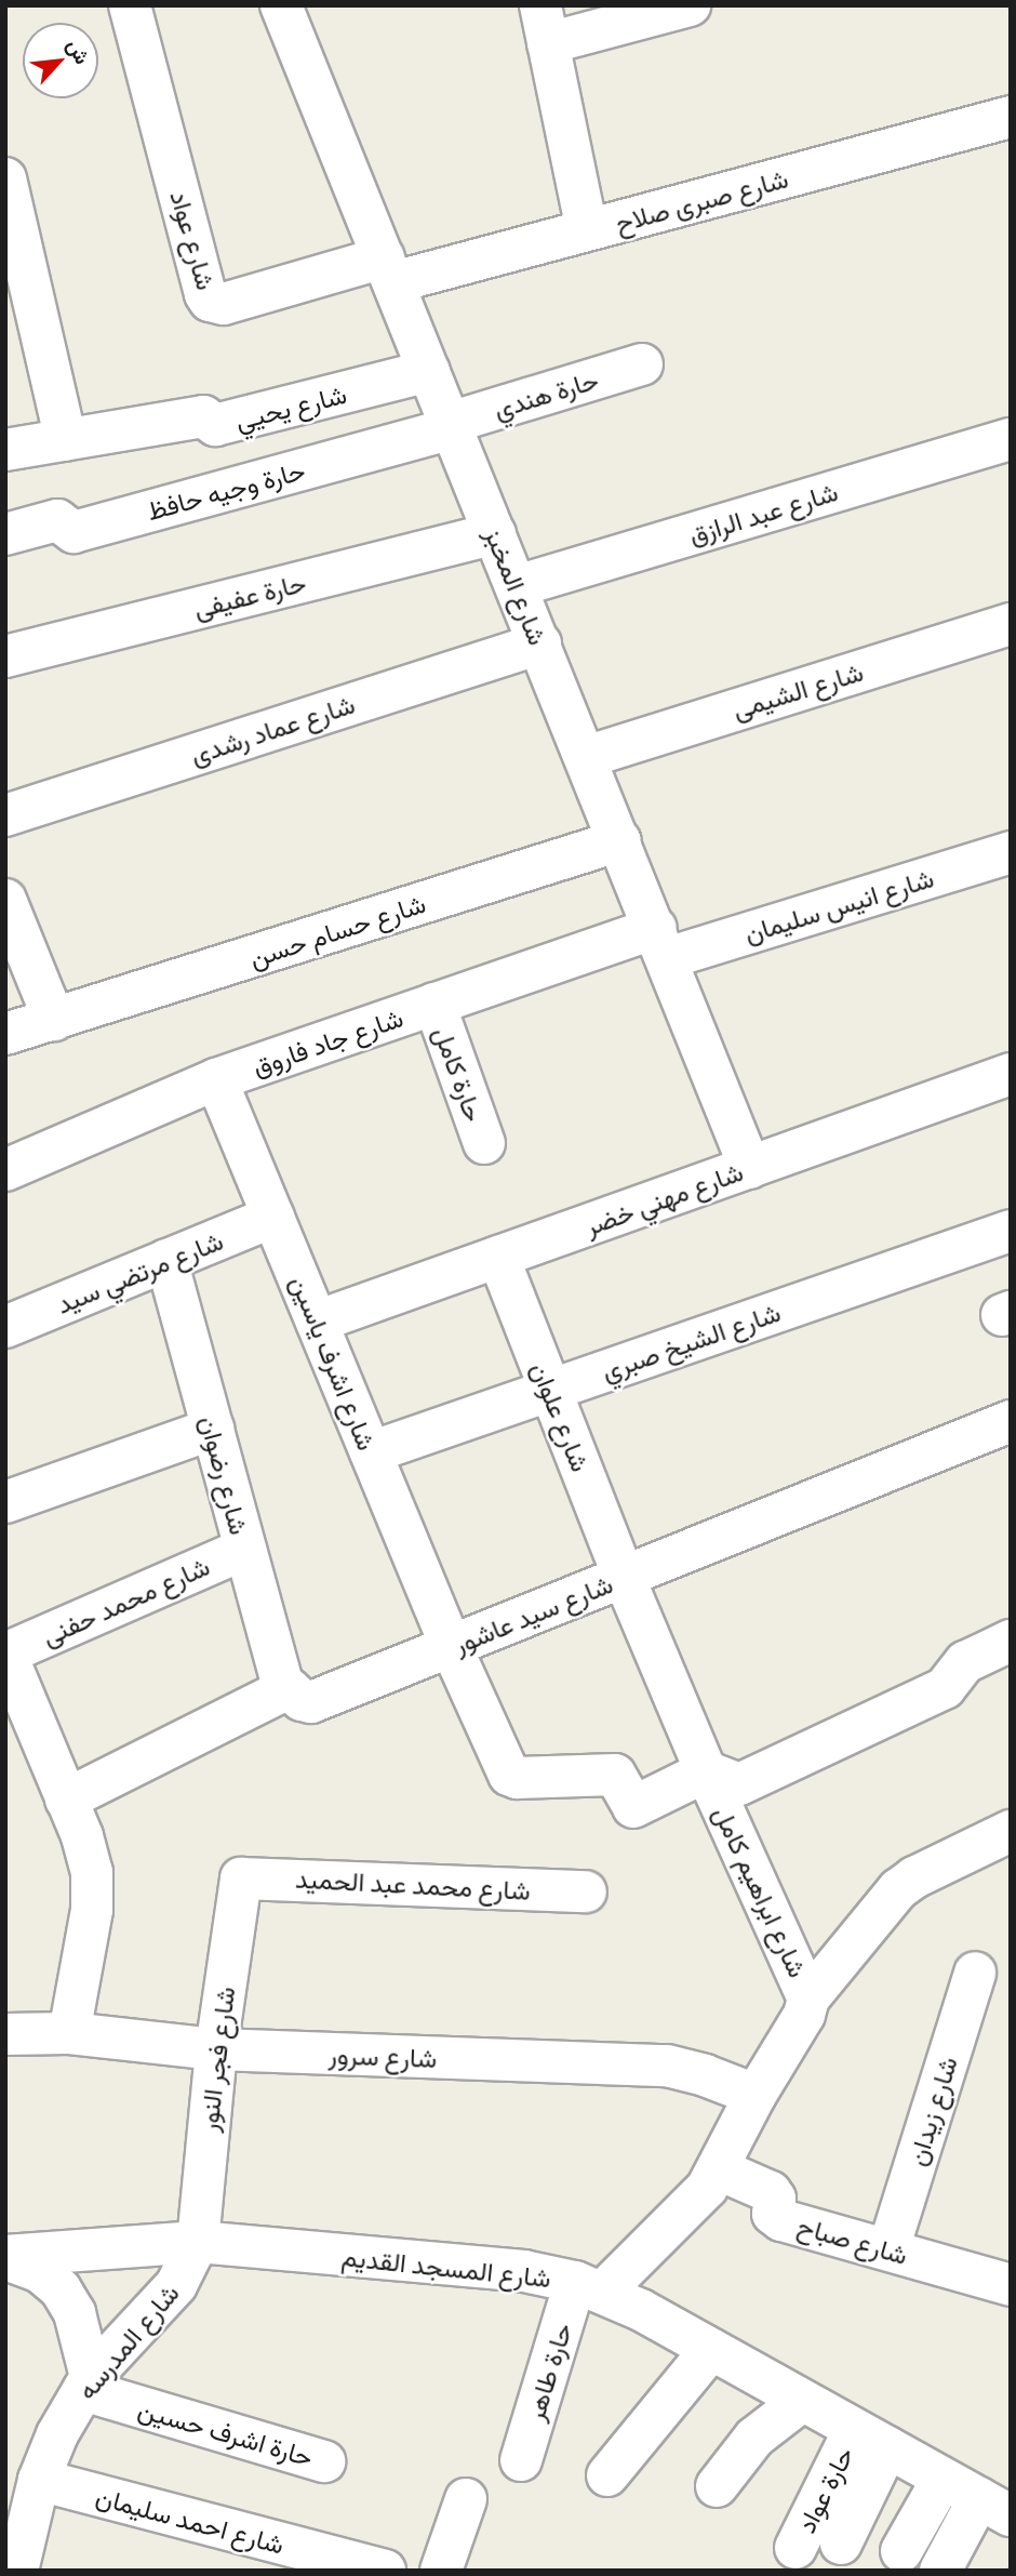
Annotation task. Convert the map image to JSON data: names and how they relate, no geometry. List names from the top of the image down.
{
  "streets": {
    "street": [
      "شارع صبرى صلاح",
      "شارع عواد",
      "حارة هندي",
      "شارع يحيي",
      "حارة وجيه حافظ",
      "شارع عبد الرازق",
      "شارع المخبز",
      "حارة عفيفى",
      "شارع الشيمى",
      "شارع عماد رشدى",
      "شارع انيس سليمان",
      "شارع حسام حسن",
      "شارع جاد فاروق",
      "حارة كامل",
      "شارع مهني خضر",
      "شارع مرتضي سيد",
      "شارع الشيخ صبري",
      "شارع اشرف ياسين",
      "شارع علوان",
      "شارع رضوان",
      "شارع محمد حفنى",
      "شارع سيد عاشور",
      "شارع محمد عبد الحميد",
      "شارع ابراهيم كامل",
      "شارع سرور",
      "شارع فجر النور",
      "شارع زيدان",
      "شارع صباح",
      "شارع المسجد القديم",
      "شارع المدرسه",
      "حارة طاهر",
      "حارة اشرف حسين",
      "حارة عواد",
      "شارع احمد سليمان"
    ]
  },
  "crossings": [
    ["شارع صبرى صلاح", "شارع عواد"],
    ["شارع صبرى صلاح", "شارع المخبز"],
    ["شارع عواد", "شارع المخبز"],
    ["حارة هندي", "حارة وجيه حافظ"],
    ["حارة هندي", "شارع المخبز"],
    ["شارع يحيي", "شارع المخبز"],
    ["حارة وجيه حافظ", "شارع المخبز"],
    ["شارع عبد الرازق", "شارع المخبز"],
    ["شارع المخبز", "حارة عفيفى"],
    ["شارع المخبز", "شارع الشيمى"],
    ["شارع المخبز", "شارع عماد رشدى"],
    ["شارع المخبز", "شارع انيس سليمان"],
    ["شارع المخبز", "شارع حسام حسن"],
    ["شارع المخبز", "شارع جاد فاروق"],
    ["شارع المخبز", "شارع مهني خضر"],
    ["شارع انيس سليمان", "شارع جاد فاروق"],
    ["شارع جاد فاروق", "حارة كامل"],
    ["شارع جاد فاروق", "شارع اشرف ياسين"],
    ["شارع مهني خضر", "شارع اشرف ياسين"],
    ["شارع مهني خضر", "شارع علوان"],
    ["شارع مرتضي سيد", "شارع اشرف ياسين"],
    ["شارع مرتضي سيد", "شارع رضوان"],
    ["شارع الشيخ صبري", "شارع اشرف ياسين"],
    ["شارع الشيخ صبري", "شارع علوان"],
    ["شارع اشرف ياسين", "شارع سيد عاشور"],
    ["شارع اشرف ياسين", "شارع ابراهيم كامل"],
    ["شارع علوان", "شارع سيد عاشور"],
    ["شارع علوان", "شارع ابراهيم كامل"],
    ["شارع رضوان", "شارع محمد حفنى"],
    ["شارع رضوان", "شارع سيد عاشور"],
    ["شارع سيد عاشور", "شارع ابراهيم كامل"],
    ["شارع محمد عبد الحميد", "شارع فجر النور"],
    ["شارع ابراهيم كامل", "شارع سرور"],
    ["شارع ابراهيم كامل", "شارع صباح"],
    ["شارع ابراهيم كامل", "شارع المسجد القديم"],
    ["شارع ابراهيم كامل", "حارة طاهر"],
    ["شارع سرور", "شارع فجر النور"],
    ["شارع فجر النور", "شارع المسجد القديم"],
    ["شارع فجر النور", "شارع المدرسه"],
    ["شارع زيدان", "شارع صباح"],
    ["شارع المسجد القديم", "شارع المدرسه"],
    ["شارع المسجد القديم", "حارة طاهر"],
    ["شارع المسجد القديم", "حارة عواد"],
    ["شارع المدرسه", "حارة اشرف حسين"],
    ["شارع المدرسه", "شارع احمد سليمان"]
  ],
  "north": "top right"
}
